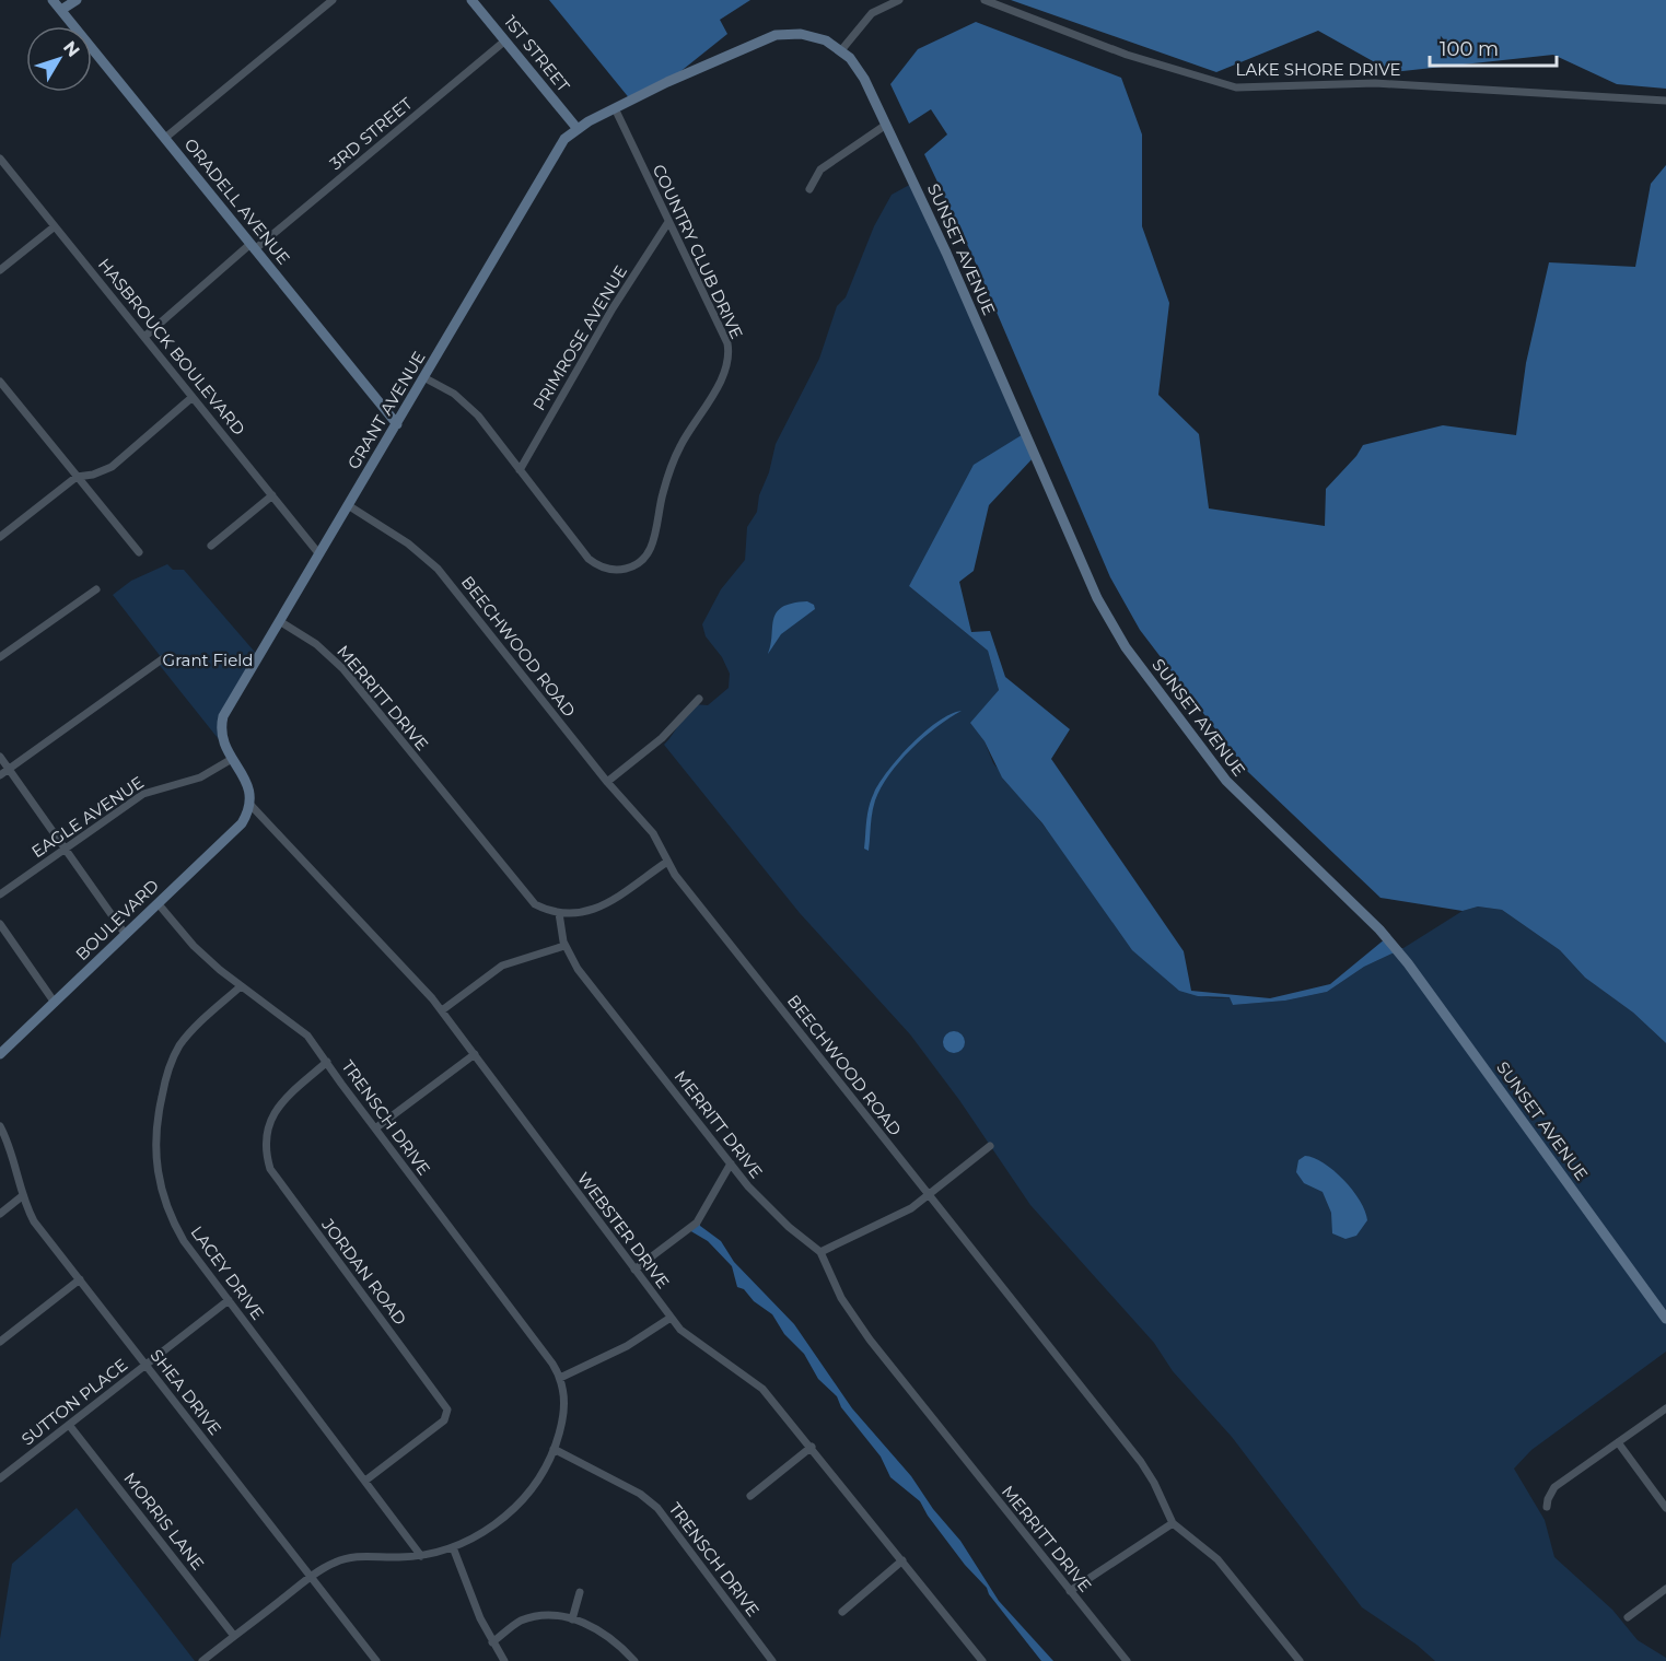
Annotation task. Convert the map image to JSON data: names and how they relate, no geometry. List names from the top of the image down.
{
  "streets": {
    "street": [
      "1ST STREET",
      "LAKE SHORE DRIVE",
      "3RD STREET",
      "ORADELL AVENUE",
      "SUNSET AVENUE",
      "COUNTRY CLUB DRIVE",
      "PRIMROSE AVENUE",
      "HASBROUCK BOULEVARD",
      "GRANT AVENUE",
      "BEECHWOOD ROAD",
      "MERRITT DRIVE",
      "EAGLE AVENUE",
      "BOULEVARD",
      "TRENSCH DRIVE",
      "WEBSTER DRIVE",
      "JORDAN ROAD",
      "LACEY DRIVE",
      "SHEA DRIVE",
      "SUTTON PLACE",
      "MORRIS LANE"
    ]
  },
  "crossings": [
    ["1ST STREET", "3RD STREET"],
    ["1ST STREET", "GRANT AVENUE"],
    ["3RD STREET", "ORADELL AVENUE"],
    ["3RD STREET", "HASBROUCK BOULEVARD"],
    ["ORADELL AVENUE", "GRANT AVENUE"],
    ["SUNSET AVENUE", "GRANT AVENUE"],
    ["COUNTRY CLUB DRIVE", "PRIMROSE AVENUE"],
    ["COUNTRY CLUB DRIVE", "GRANT AVENUE"],
    ["HASBROUCK BOULEVARD", "GRANT AVENUE"],
    ["GRANT AVENUE", "BEECHWOOD ROAD"],
    ["GRANT AVENUE", "MERRITT DRIVE"],
    ["GRANT AVENUE", "EAGLE AVENUE"],
    ["GRANT AVENUE", "BOULEVARD"],
    ["GRANT AVENUE", "WEBSTER DRIVE"],
    ["BOULEVARD", "TRENSCH DRIVE"],
    ["BOULEVARD", "WEBSTER DRIVE"],
    ["TRENSCH DRIVE", "JORDAN ROAD"],
    ["TRENSCH DRIVE", "LACEY DRIVE"],
    ["JORDAN ROAD", "LACEY DRIVE"],
    ["LACEY DRIVE", "SUTTON PLACE"],
    ["SHEA DRIVE", "SUTTON PLACE"],
    ["SUTTON PLACE", "MORRIS LANE"]
  ],
  "parks": ["Grant Field"],
  "scale_bar": "100 m",
  "north": "top right"
}
